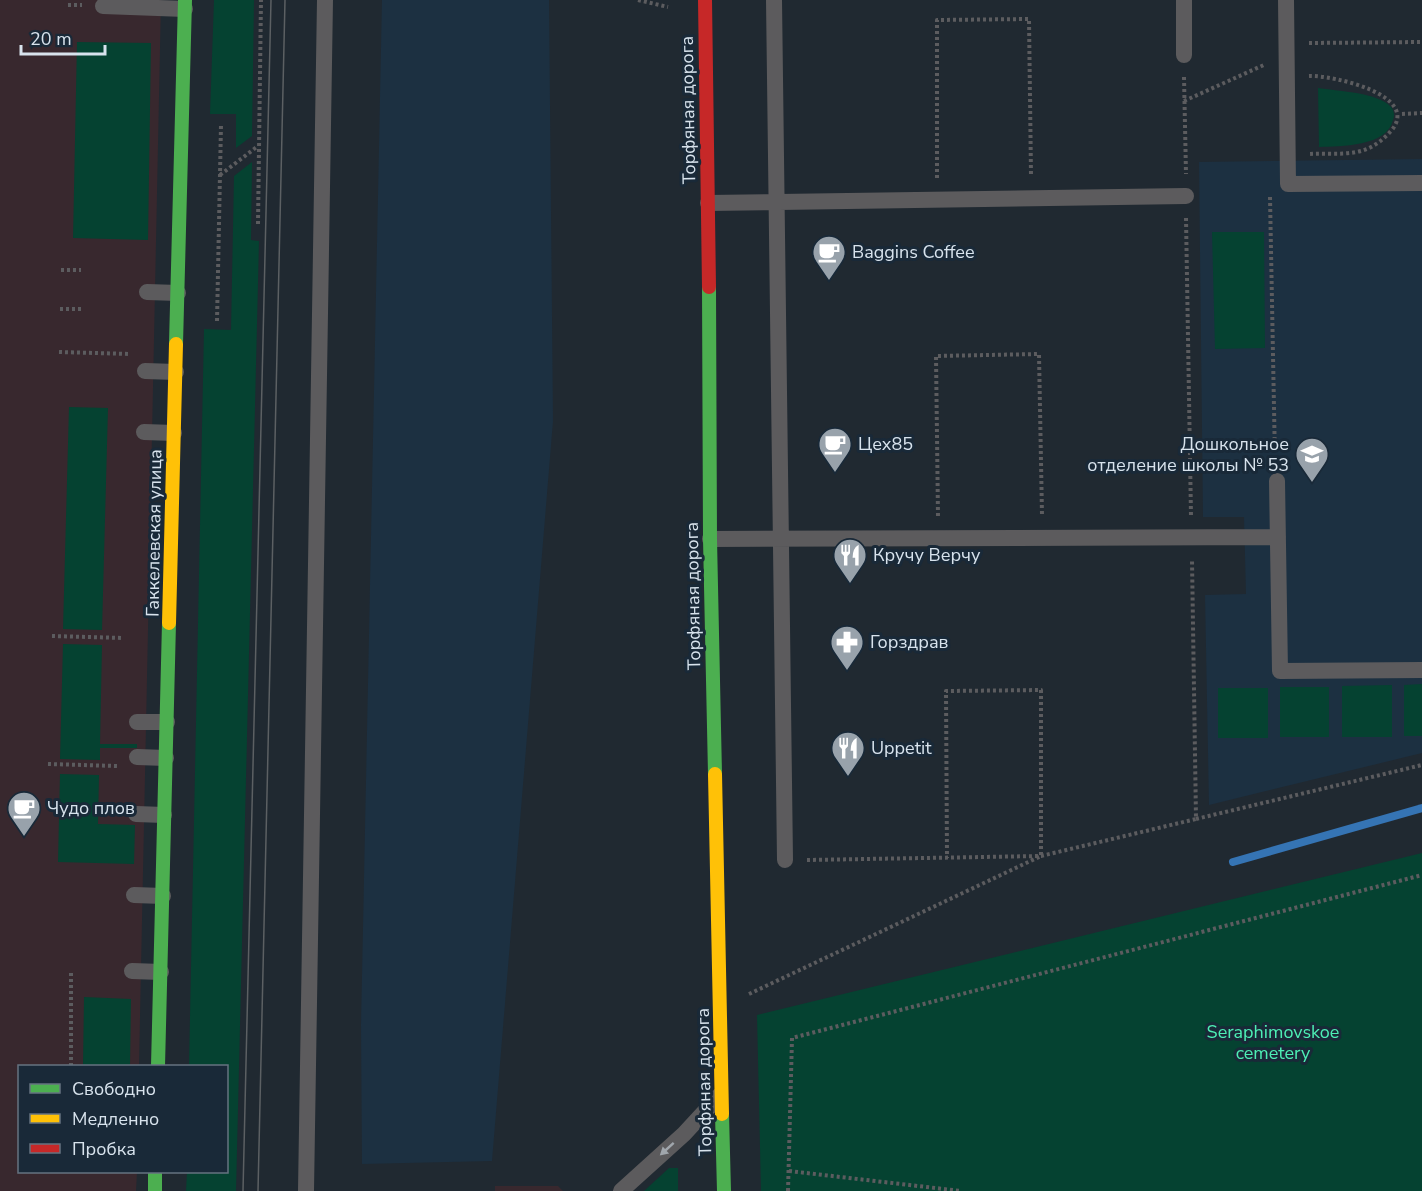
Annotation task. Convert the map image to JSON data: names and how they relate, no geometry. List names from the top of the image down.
{
  "streets": {
    "main road": ["Торфяная дорога", "Гаккелевская улица"]
  },
  "parks": ["Seraphimovskoe cemetery"],
  "places": {
    "cafe": ["Baggins Coffee", "Цех85", "Чудо плов"],
    "school or university": ["Дошкольное отделение школы № 53"],
    "restaurant": ["Кручу Верчу", "Uppetit"],
    "pharmacy": ["Горздрав"]
  },
  "legend": ["Свободно", "Медленно", "Пробка"],
  "scale_bar": "20 m"
}
